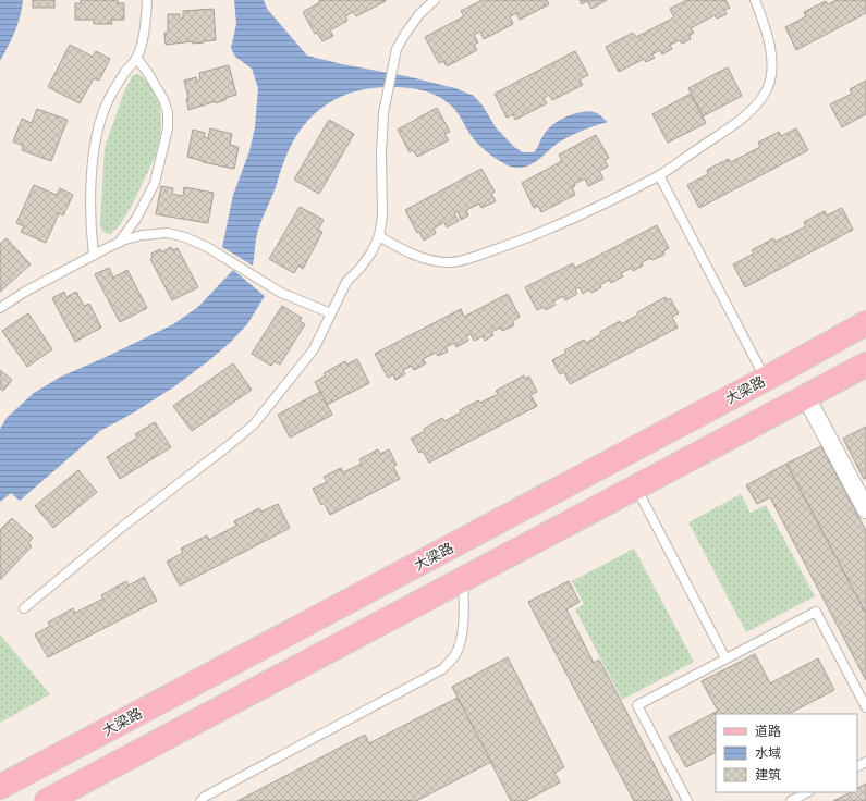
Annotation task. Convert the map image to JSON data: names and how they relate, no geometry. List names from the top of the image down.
{
  "streets": {
    "main road": ["大梁路"]
  },
  "legend": ["道路", "水域", "建筑"]
}
